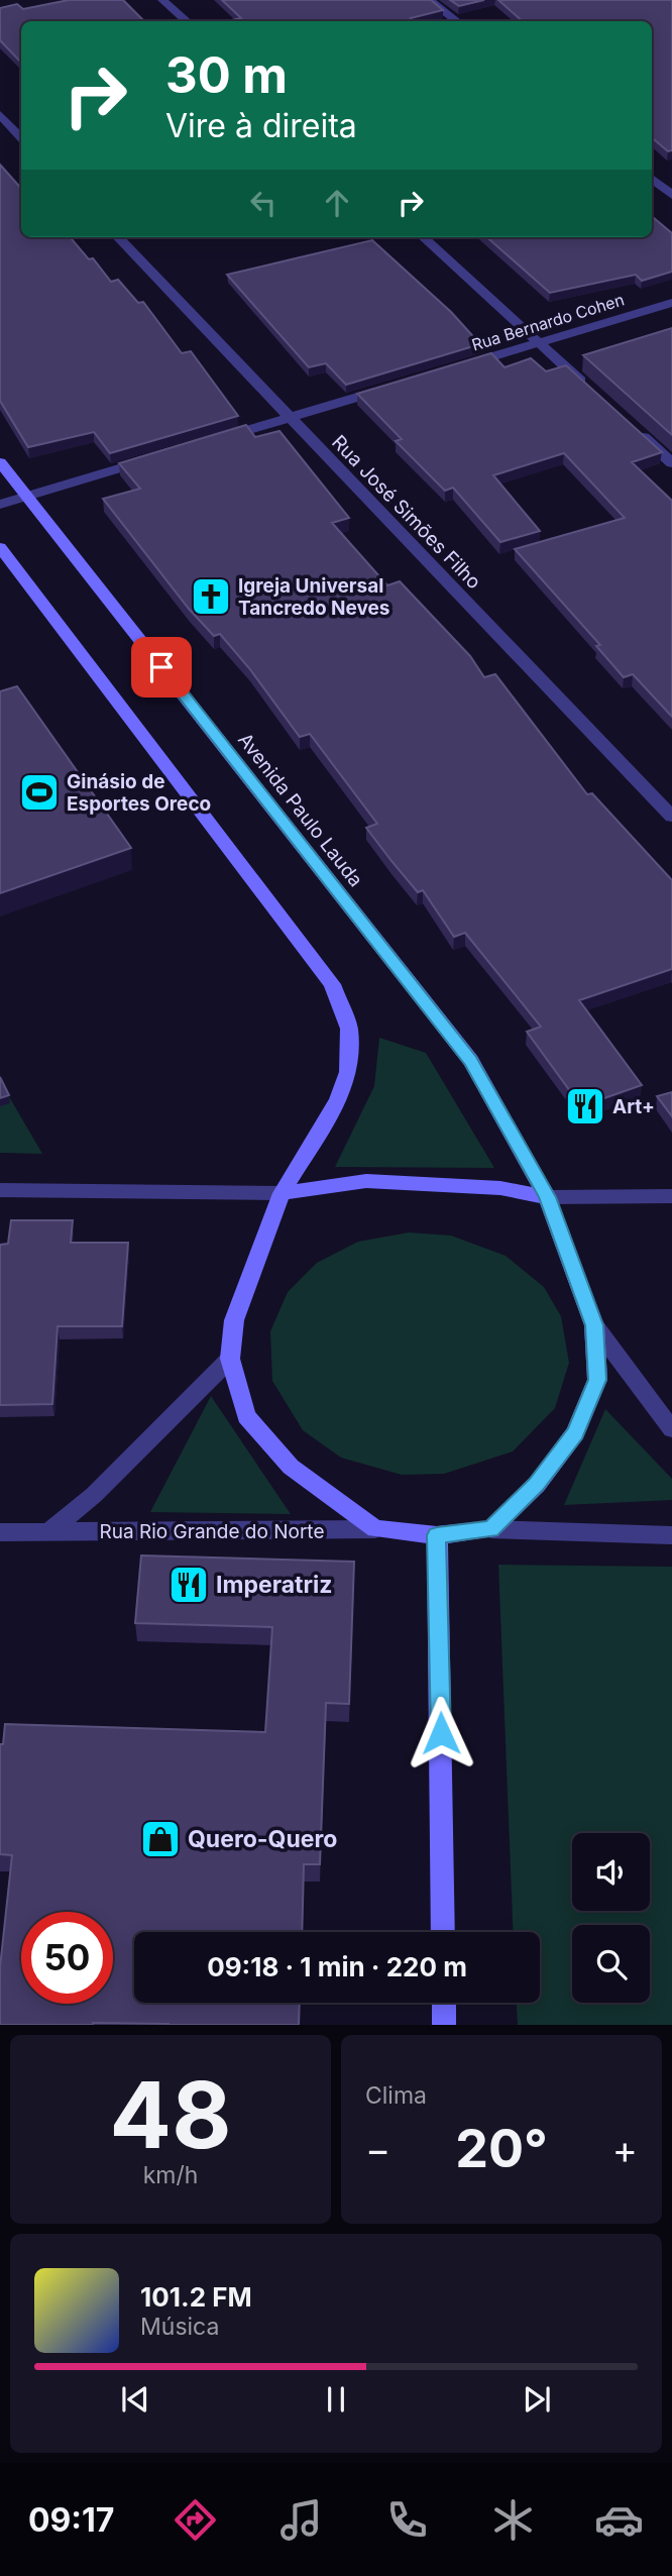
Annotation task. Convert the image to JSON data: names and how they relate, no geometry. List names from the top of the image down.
{
  "streets": {
    "main road": ["Avenida Paulo Lauda"],
    "street": ["Rua Bernardo Cohen", "Rua José Simões Filho", "Rua Rio Grande do Norte"]
  },
  "places": {
    "church": ["Igreja Universal Tancredo Neves"],
    "sports": ["Ginásio de Esportes Oreco"],
    "restaurant": ["Art+", "Imperatriz"],
    "shop": ["Quero-Quero"]
  },
  "page": {
    "turn": ["30 m", "Vire à direita"],
    "limit": "50",
    "trip": "09:18 · 1 min · 220 m",
    "tile": [
      ["48", "km/h"],
      "Clima"
    ],
    "heat": ["−", "20°", "+"],
    "song": ["101.2 FM", "Música"],
    "tabs": "09:17"
  }
}
